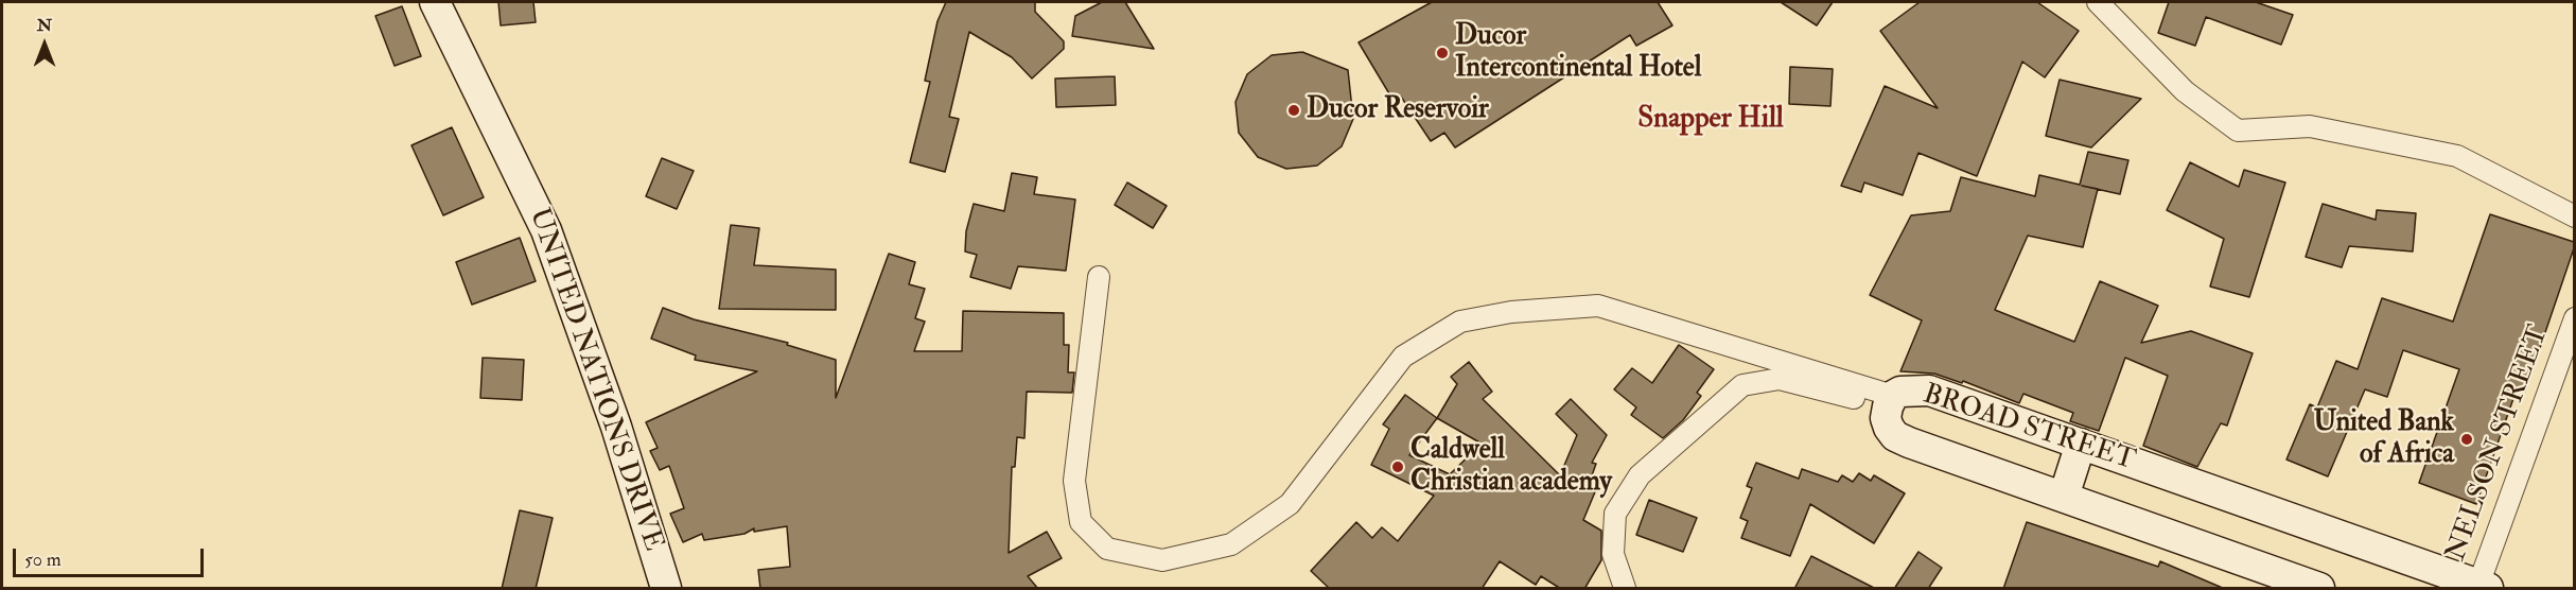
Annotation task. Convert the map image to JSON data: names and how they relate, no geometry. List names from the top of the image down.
{
  "streets": {
    "street": ["UNITED NATIONS DRIVE", "BROAD STREET", "NELSON STREET"]
  },
  "crossings": [
    ["BROAD STREET", "NELSON STREET"]
  ],
  "districts": ["Snapper Hill"],
  "places": [
    "Ducor Intercontinental Hotel",
    "Ducor Reservoir",
    "United Bank of Africa",
    "Caldwell Christian academy"
  ],
  "scale_bar": "50 m",
  "north": "top"
}
